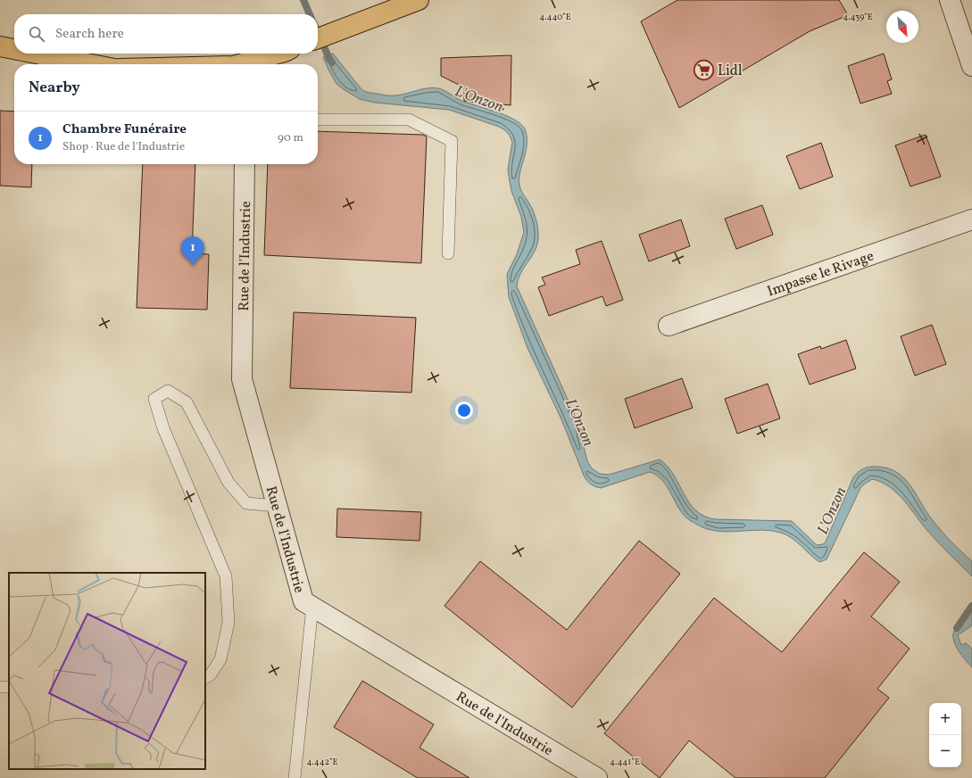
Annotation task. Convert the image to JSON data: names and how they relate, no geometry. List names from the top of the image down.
{
  "streets": {
    "street": ["Rue de l'Industrie", "Impasse le Rivage"]
  },
  "water": ["L'Onzon"],
  "places": {
    "supermarket": ["Lidl"]
  },
  "north": "bottom right",
  "page": {
    "search": "Search here",
    "heading": "Nearby",
    "list": [
      {
        "mark": "1",
        "name": "Chambre Funéraire",
        "note": "Shop · Rue de l'Industrie",
        "value": "90 m"
      }
    ],
    "pins": "1",
    "map_buttons": ["+", "−"]
  },
  "coordinates": [
    "4.440°E",
    "4.439°E",
    "4.442°E",
    "4.441°E"
  ]
}
